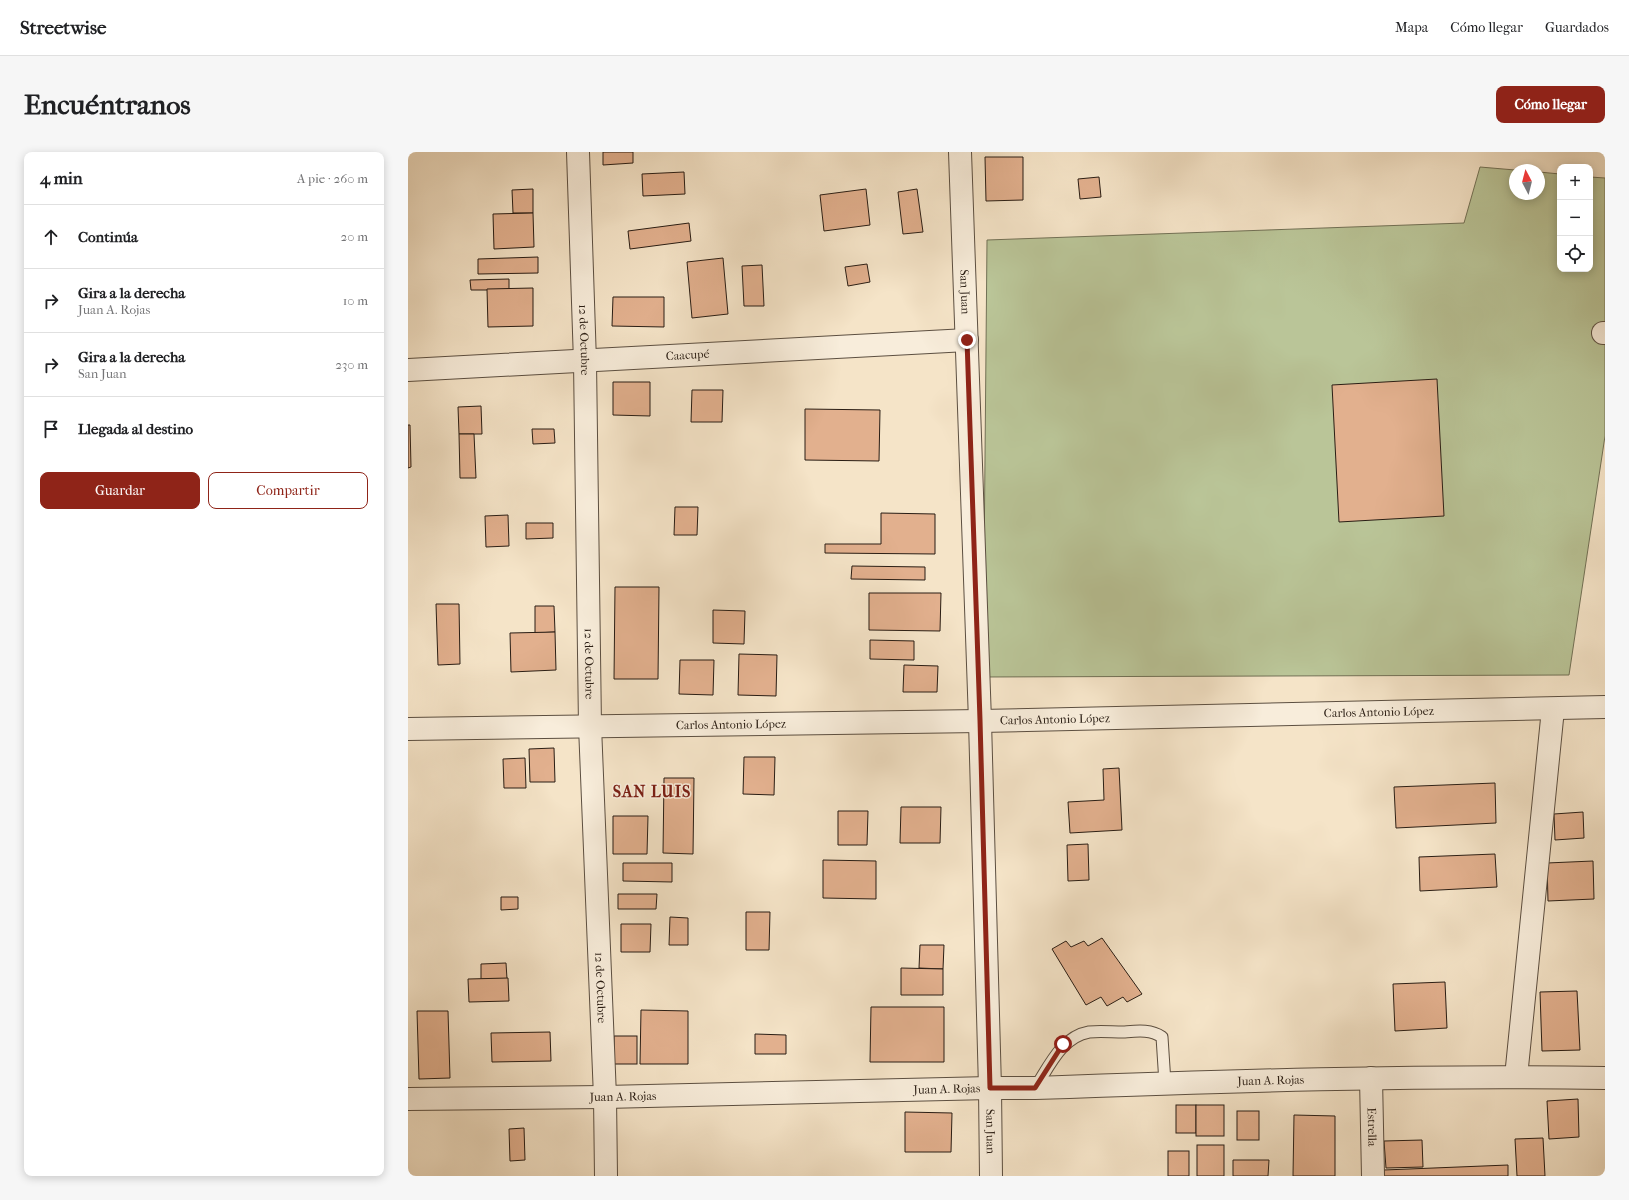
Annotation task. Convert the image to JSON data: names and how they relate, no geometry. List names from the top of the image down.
{
  "streets": {
    "street": [
      "San Juan",
      "12 de Octubre",
      "Caacupé",
      "Carlos Antonio López",
      "Juan A. Rojas",
      "Estrella"
    ]
  },
  "crossings": [
    ["San Juan", "Caacupé"],
    ["San Juan", "Carlos Antonio López"],
    ["San Juan", "Juan A. Rojas"],
    ["12 de Octubre", "Caacupé"],
    ["12 de Octubre", "Carlos Antonio López"],
    ["12 de Octubre", "Juan A. Rojas"],
    ["Juan A. Rojas", "Estrella"]
  ],
  "districts": ["SAN LUIS"],
  "north": "top",
  "page": {
    "header": "Streetwise",
    "nav": ["Mapa", "Cómo llegar", "Guardados"],
    "buttons": [
      "Cómo llegar",
      ["Guardar", "Compartir"]
    ],
    "title": "Encuéntranos",
    "heading": ["4 min", "A pie · 260 m"],
    "map_buttons": ["+", "−"],
    "list": [
      ["Continúa", "20 m"],
      ["Gira a la derecha", "Juan A. Rojas", "10 m"],
      ["Gira a la derecha", "San Juan", "230 m"],
      "Llegada al destino"
    ]
  }
}
